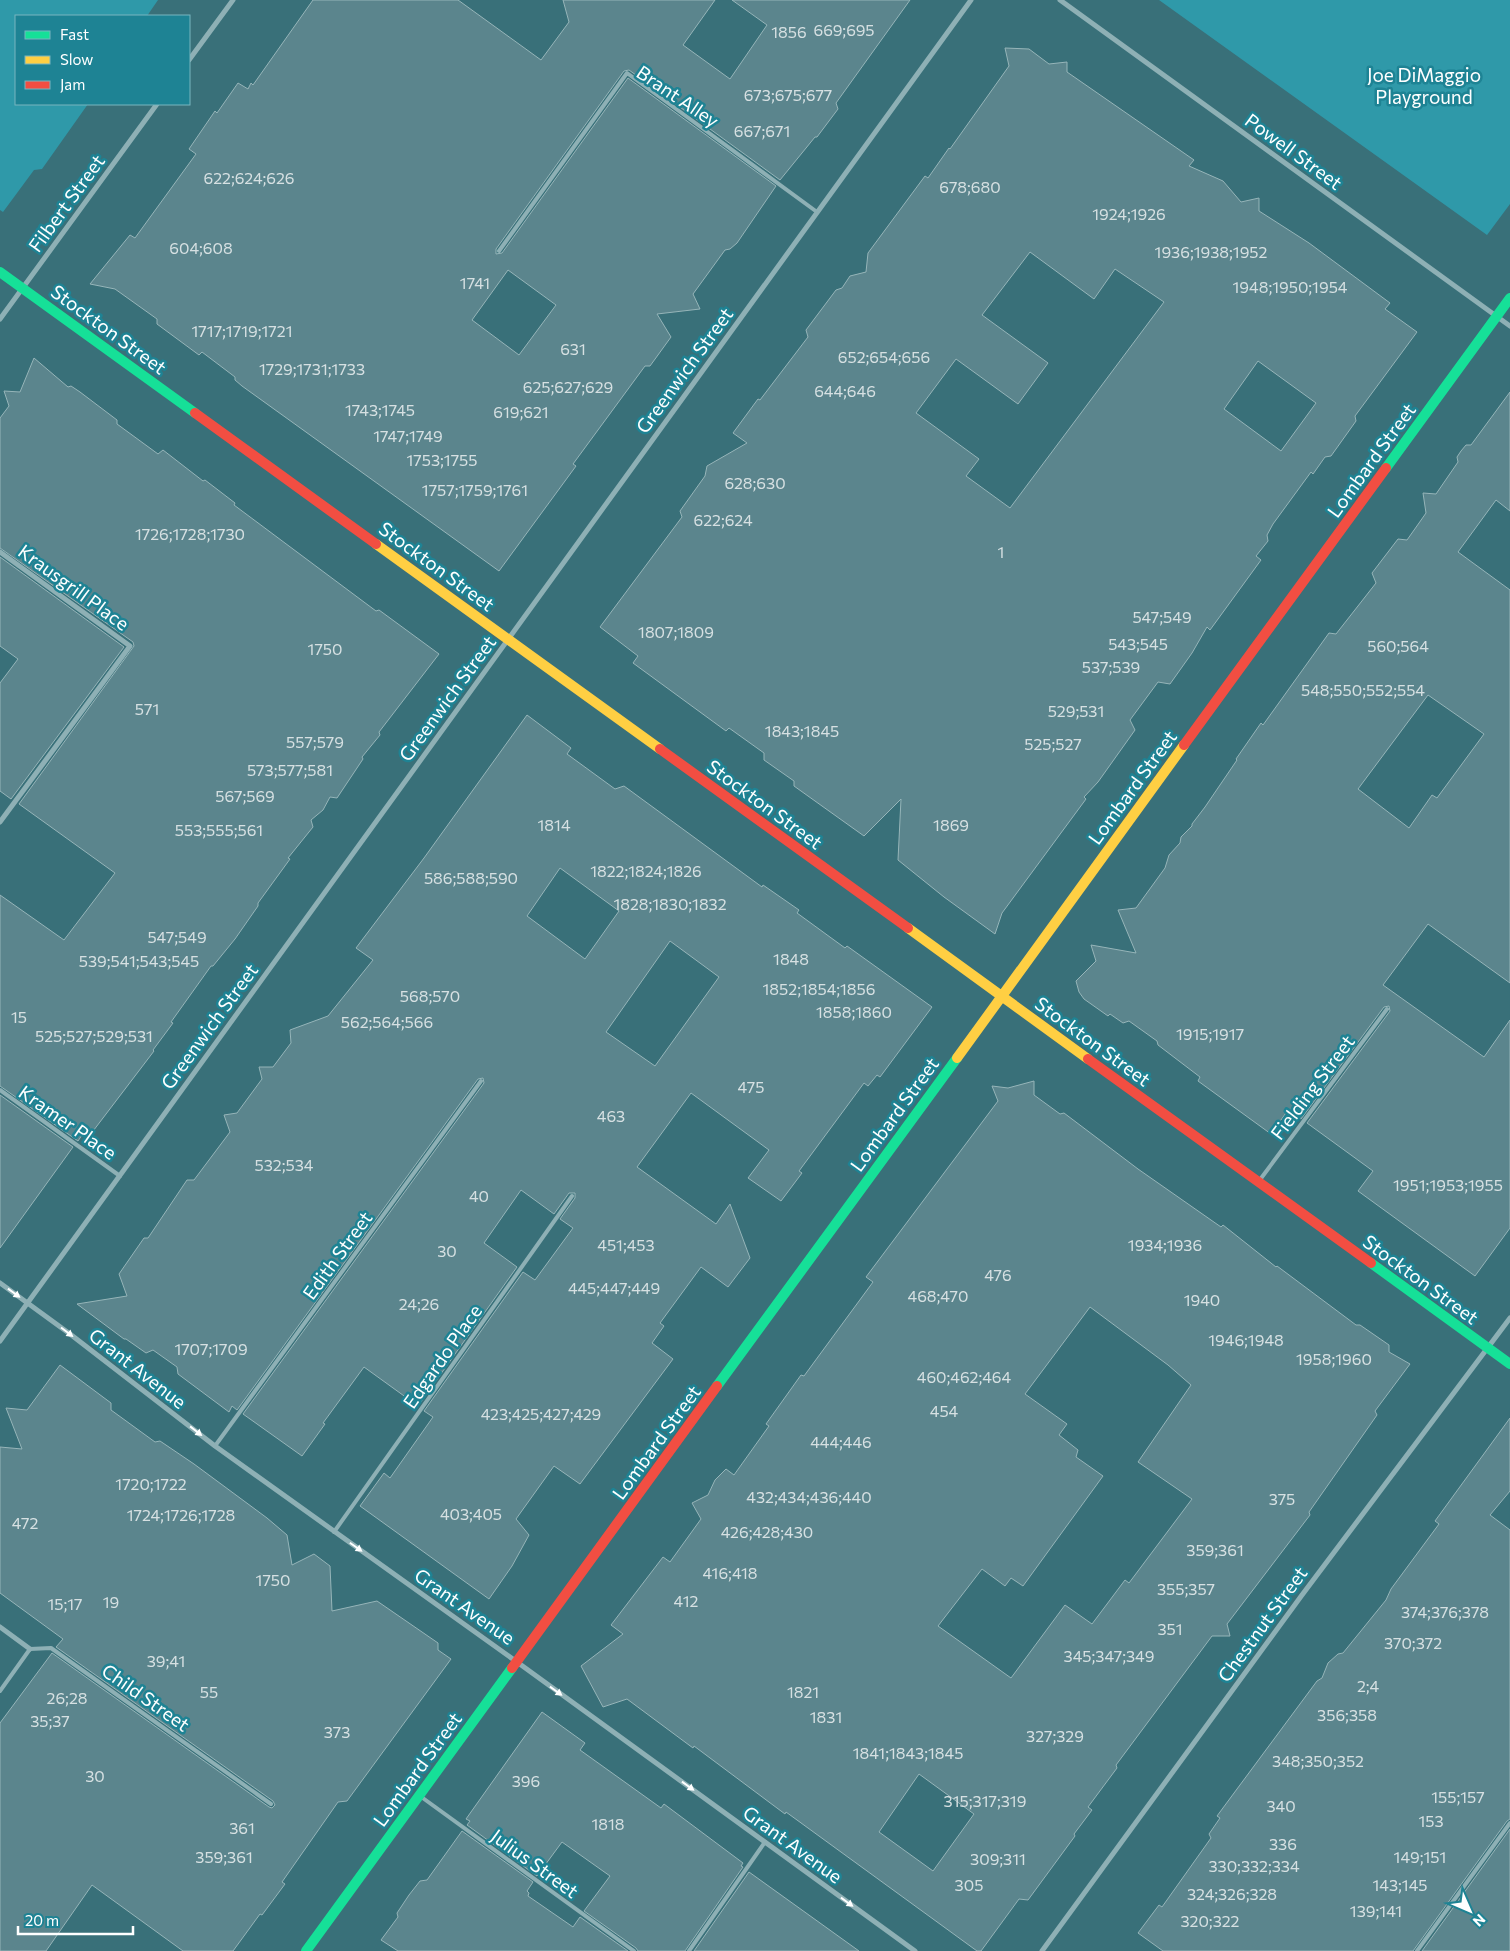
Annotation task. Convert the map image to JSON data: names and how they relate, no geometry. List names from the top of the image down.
{
  "streets": {
    "street": [
      "Powell Street",
      "Filbert Street",
      "Stockton Street",
      "Greenwich Street",
      "Lombard Street",
      "Krausgrill Place",
      "Grant Avenue",
      "Chestnut Street"
    ],
    "lane": [
      "Brant Alley",
      "Fielding Street",
      "Kramer Place",
      "Edith Street",
      "Edgardo Place",
      "Child Street",
      "Julius Street"
    ]
  },
  "crossings": [
    ["Brant Alley", "Greenwich Street"],
    ["Powell Street", "Lombard Street"],
    ["Filbert Street", "Stockton Street"],
    ["Stockton Street", "Greenwich Street"],
    ["Stockton Street", "Lombard Street"],
    ["Stockton Street", "Fielding Street"],
    ["Stockton Street", "Chestnut Street"],
    ["Greenwich Street", "Kramer Place"],
    ["Greenwich Street", "Grant Avenue"],
    ["Lombard Street", "Grant Avenue"],
    ["Lombard Street", "Julius Street"],
    ["Edith Street", "Grant Avenue"],
    ["Edgardo Place", "Grant Avenue"]
  ],
  "one_way": ["Grant Avenue"],
  "parks": ["Joe DiMaggio Playground"],
  "house_numbers": [
    "669;695",
    "1856",
    "673;675;677",
    "667;671",
    "622;624;626",
    "678;680",
    "1924;1926",
    "604;608",
    "1936;1938;1952",
    "1741",
    "1948;1950;1954",
    "1717;1719;1721",
    "631",
    "652;654;656",
    "1729;1731;1733",
    "625;627;629",
    "644;646",
    "1743;1745",
    "619;621",
    "1747;1749",
    "1753;1755",
    "628;630",
    "1757;1759;1761",
    "622;624",
    "1726;1728;1730",
    "1",
    "547;549",
    "1807;1809",
    "543;545",
    "560;564",
    "1750",
    "537;539",
    "548;550;552;554",
    "571",
    "529;531",
    "1843;1845",
    "557;579",
    "525;527",
    "573;577;581",
    "567;569",
    "1814",
    "1869",
    "553;555;561",
    "1822;1824;1826",
    "586;588;590",
    "1828;1830;1832",
    "547;549",
    "1848",
    "539;541;543;545",
    "1852;1854;1856",
    "568;570",
    "1858;1860",
    "15",
    "562;564;566",
    "1915;1917",
    "525;527;529;531",
    "475",
    "463",
    "532;534",
    "1951;1953;1955",
    "40",
    "451;453",
    "1934;1936",
    "30",
    "476",
    "445;447;449",
    "468;470",
    "1940",
    "24;26",
    "1946;1948",
    "1707;1709",
    "1958;1960",
    "460;462;464",
    "454",
    "423;425;427;429",
    "444;446",
    "1720;1722",
    "432;434;436;440",
    "375",
    "403;405",
    "1724;1726;1728",
    "472",
    "426;428;430",
    "359;361",
    "416;418",
    "1750",
    "355;357",
    "412",
    "19",
    "15;17",
    "374;376;378",
    "351",
    "370;372",
    "345;347;349",
    "39;41",
    "2;4",
    "55",
    "1821",
    "26;28",
    "356;358",
    "1831",
    "35;37",
    "373",
    "327;329",
    "1841;1843;1845",
    "348;350;352",
    "30",
    "396",
    "155;157",
    "315;317;319",
    "340",
    "153",
    "1818",
    "361",
    "336",
    "359;361",
    "149;151",
    "309;311",
    "330;332;334",
    "305",
    "143;145",
    "324;326;328",
    "139;141",
    "320;322"
  ],
  "legend": ["Fast", "Slow", "Jam"],
  "scale_bar": "20 m",
  "north": "bottom right"
}
